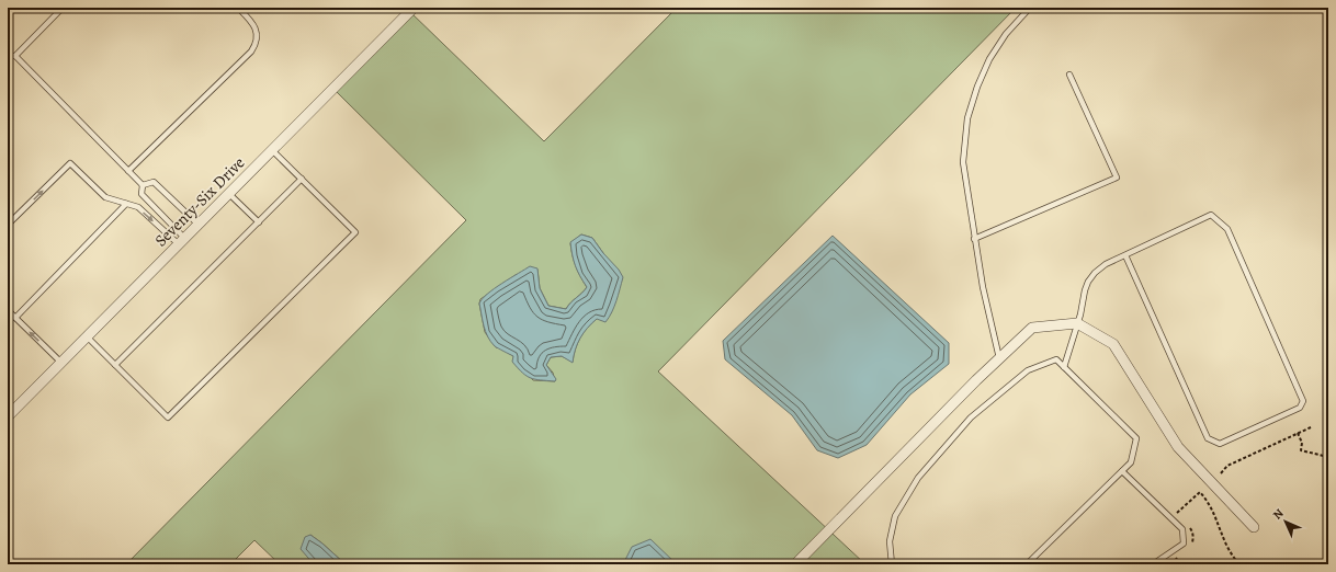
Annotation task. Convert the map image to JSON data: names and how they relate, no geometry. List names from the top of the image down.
{
  "streets": {
    "street": ["Seventy-Six Drive"]
  },
  "north": "top left"
}
